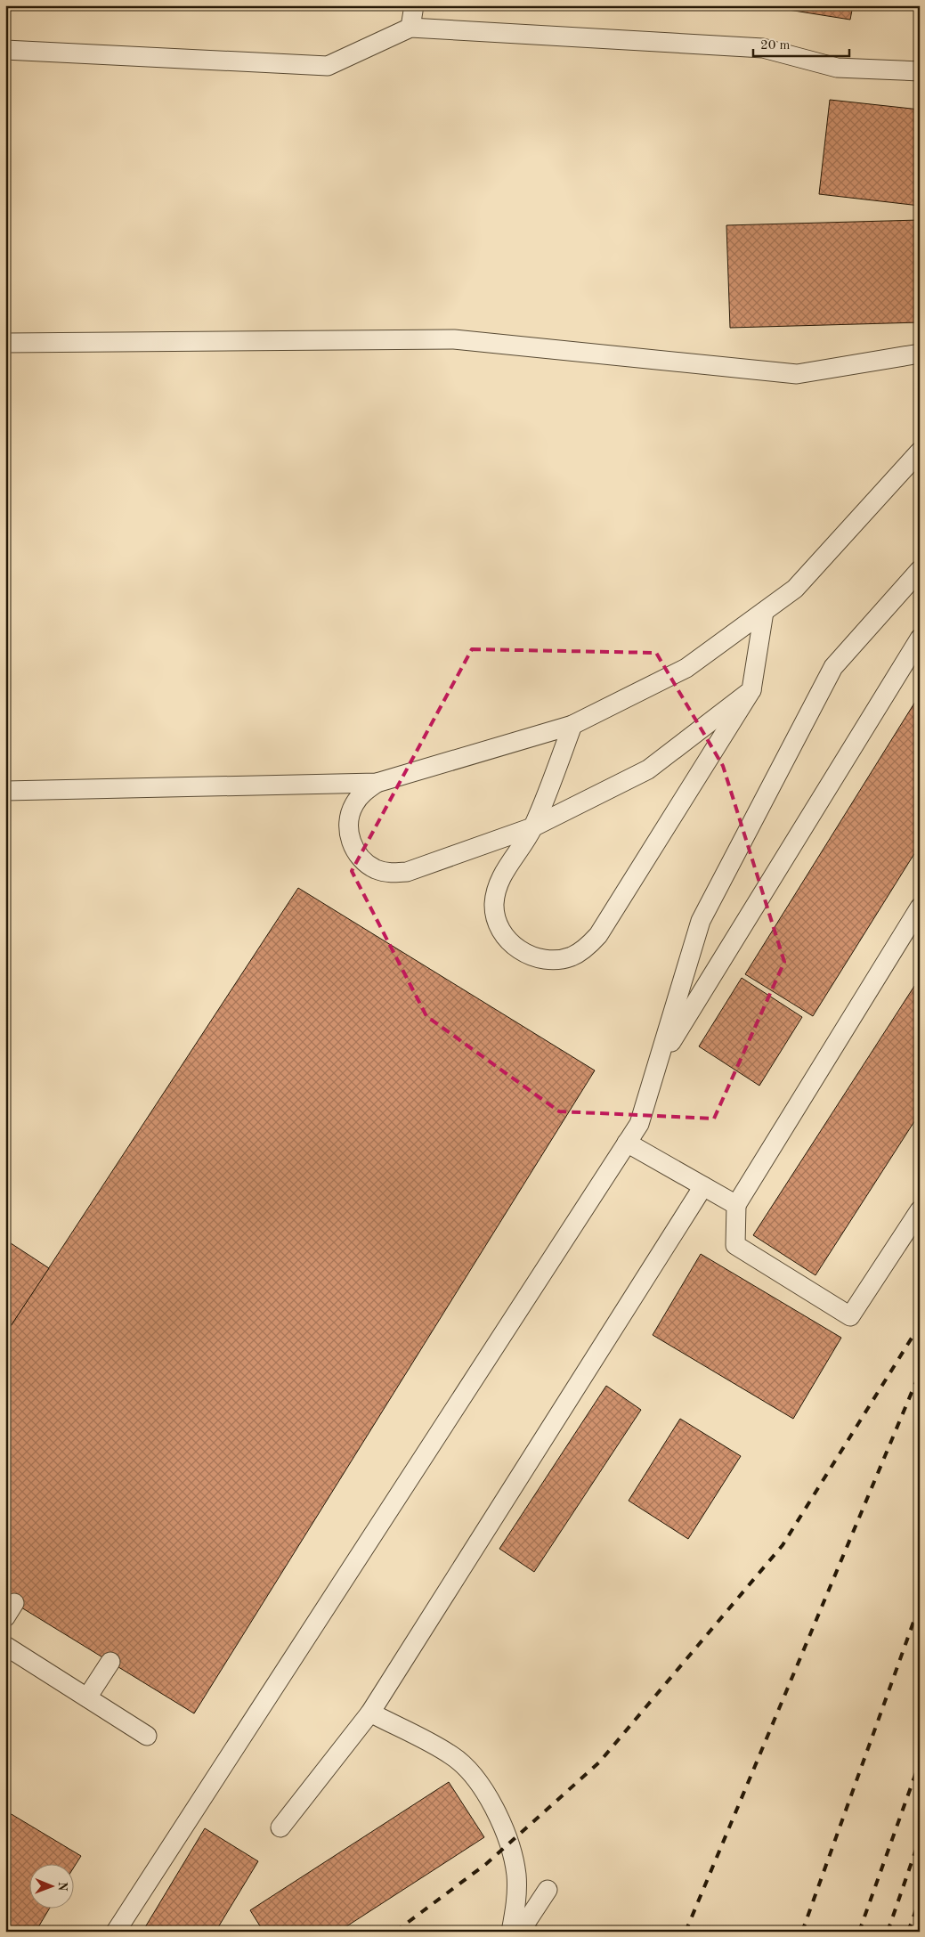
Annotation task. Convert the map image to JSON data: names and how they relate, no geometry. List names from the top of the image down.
{
  "scale_bar": "20 m",
  "north": "right"
}
